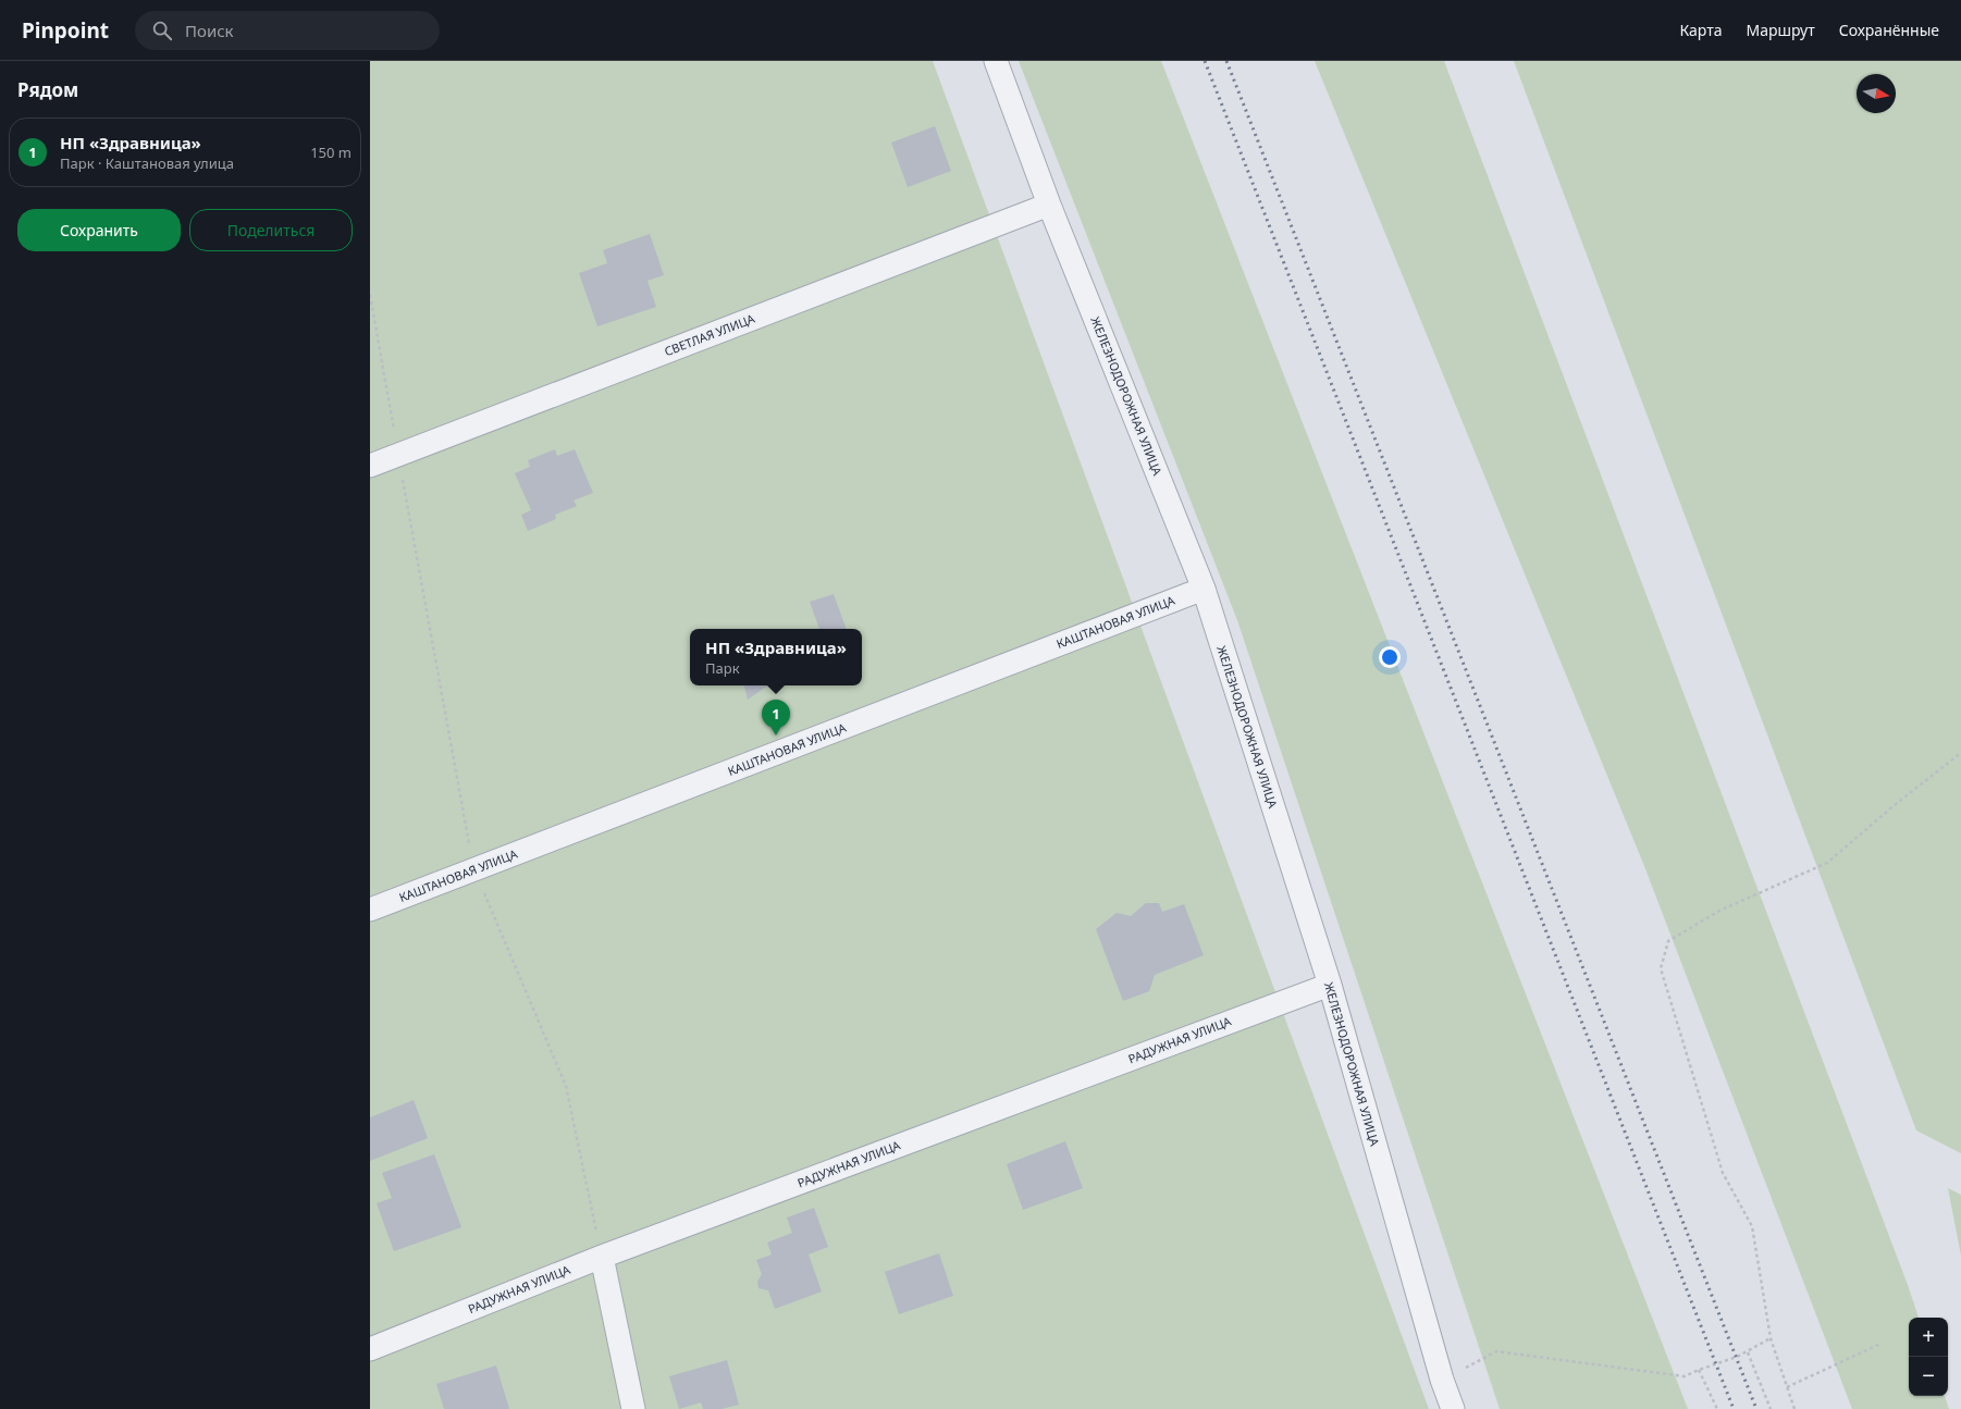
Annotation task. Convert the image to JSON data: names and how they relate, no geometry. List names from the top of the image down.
{
  "streets": {
    "street": [
      "СВЕТЛАЯ УЛИЦА",
      "ЖЕЛЕЗНОДОРОЖНАЯ УЛИЦА",
      "КАШТАНОВАЯ УЛИЦА",
      "РАДУЖНАЯ УЛИЦА"
    ]
  },
  "crossings": [
    ["СВЕТЛАЯ УЛИЦА", "ЖЕЛЕЗНОДОРОЖНАЯ УЛИЦА"],
    ["ЖЕЛЕЗНОДОРОЖНАЯ УЛИЦА", "КАШТАНОВАЯ УЛИЦА"],
    ["ЖЕЛЕЗНОДОРОЖНАЯ УЛИЦА", "РАДУЖНАЯ УЛИЦА"]
  ],
  "north": "right",
  "page": {
    "header": "Pinpoint",
    "search": "Поиск",
    "nav": ["Карта", "Маршрут", "Сохранённые"],
    "heading": "Рядом",
    "list": [
      {
        "mark": "1",
        "name": "НП «Здравница»",
        "note": "Парк · Каштановая улица",
        "value": "150 m"
      }
    ],
    "buttons": ["Сохранить", "Поделиться"],
    "popup": ["НП «Здравница»", "Парк"],
    "pins": "1",
    "map_buttons": ["+", "−"]
  }
}
